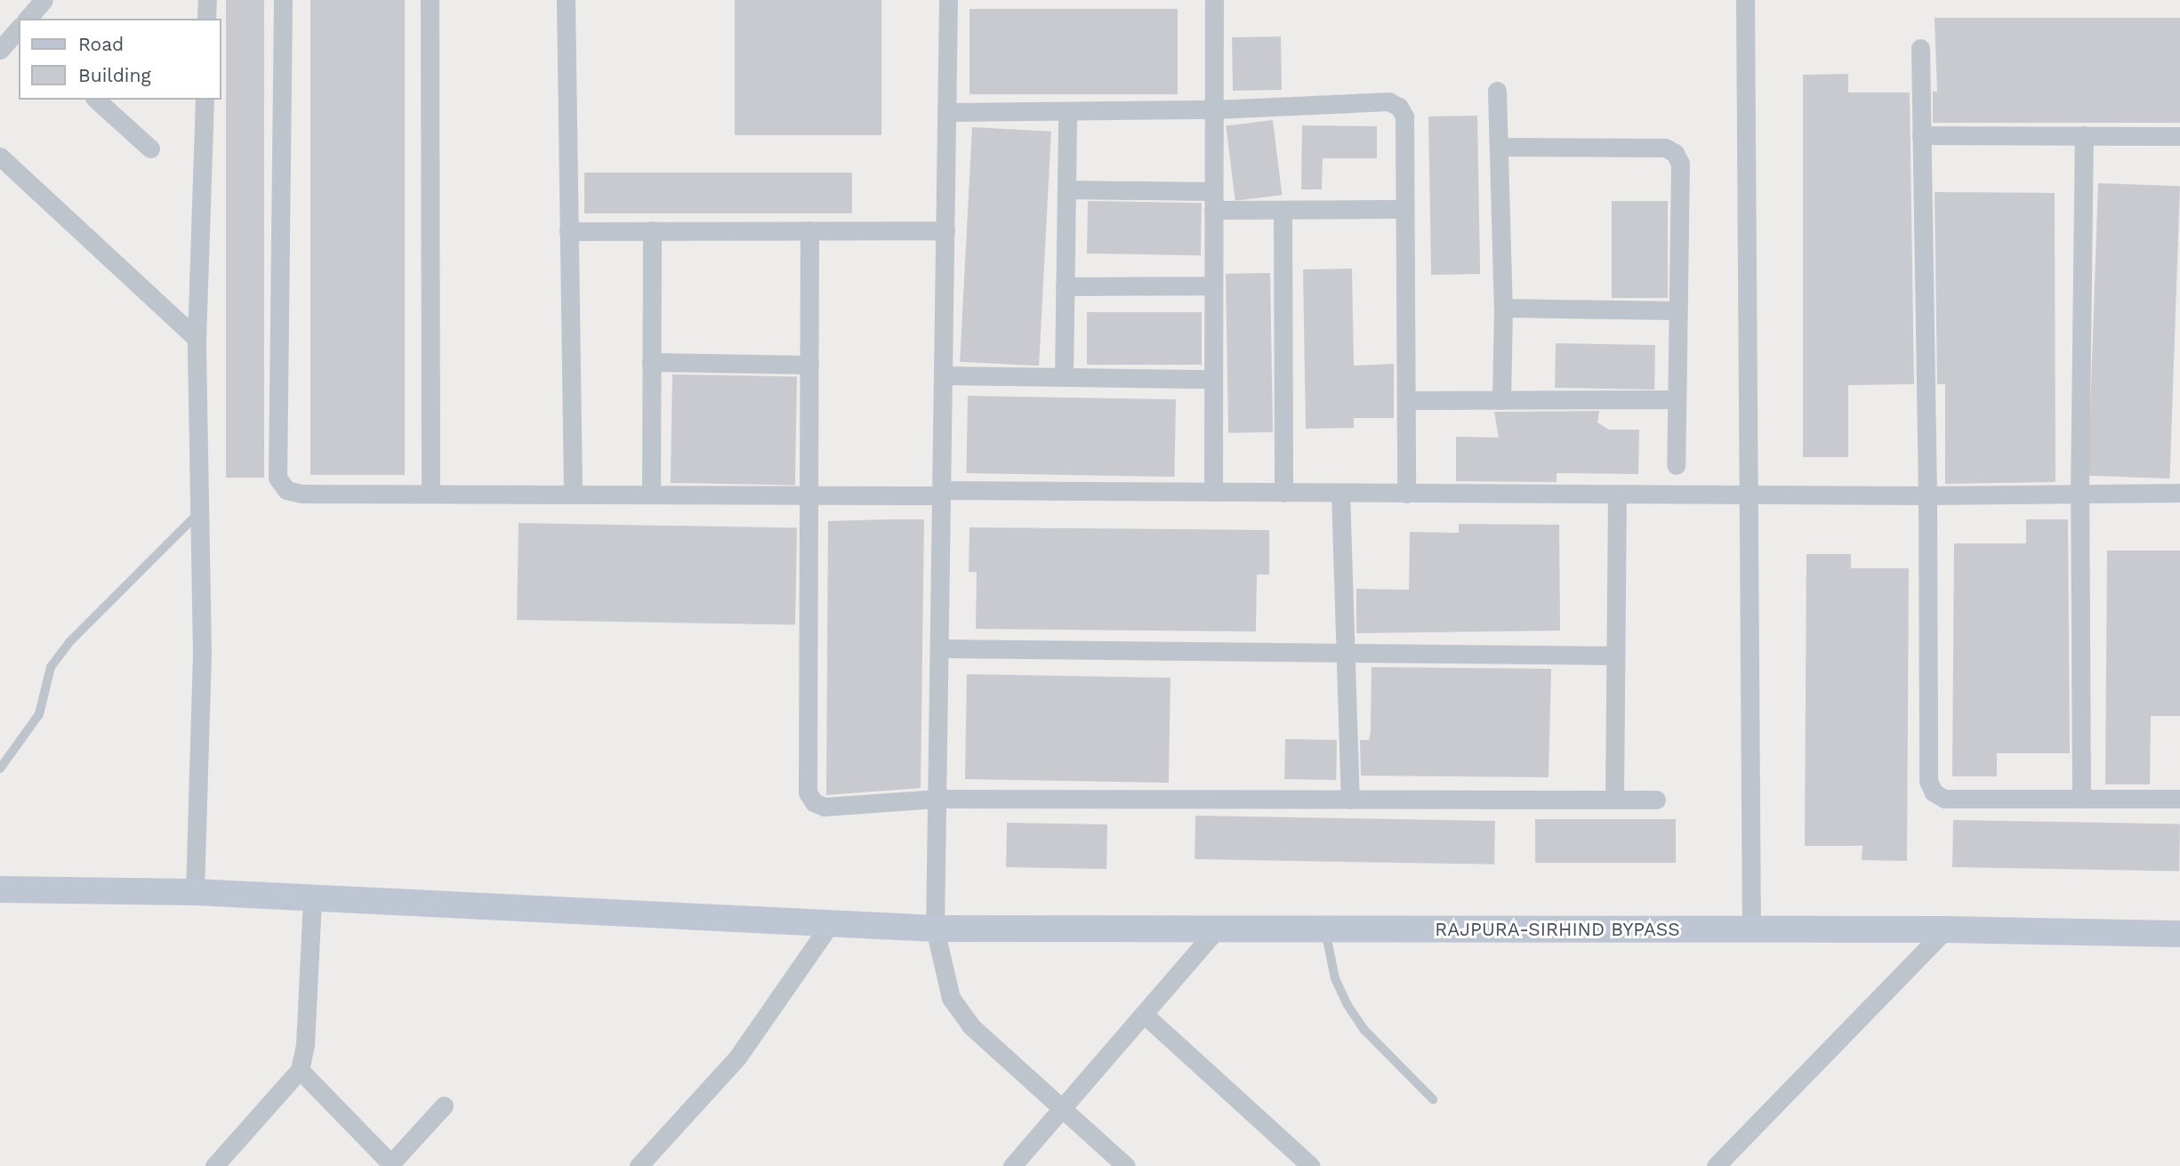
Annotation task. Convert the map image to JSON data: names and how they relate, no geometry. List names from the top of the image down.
{
  "streets": {
    "main road": ["RAJPURA-SIRHIND BYPASS"]
  },
  "legend": ["Road", "Building"]
}
